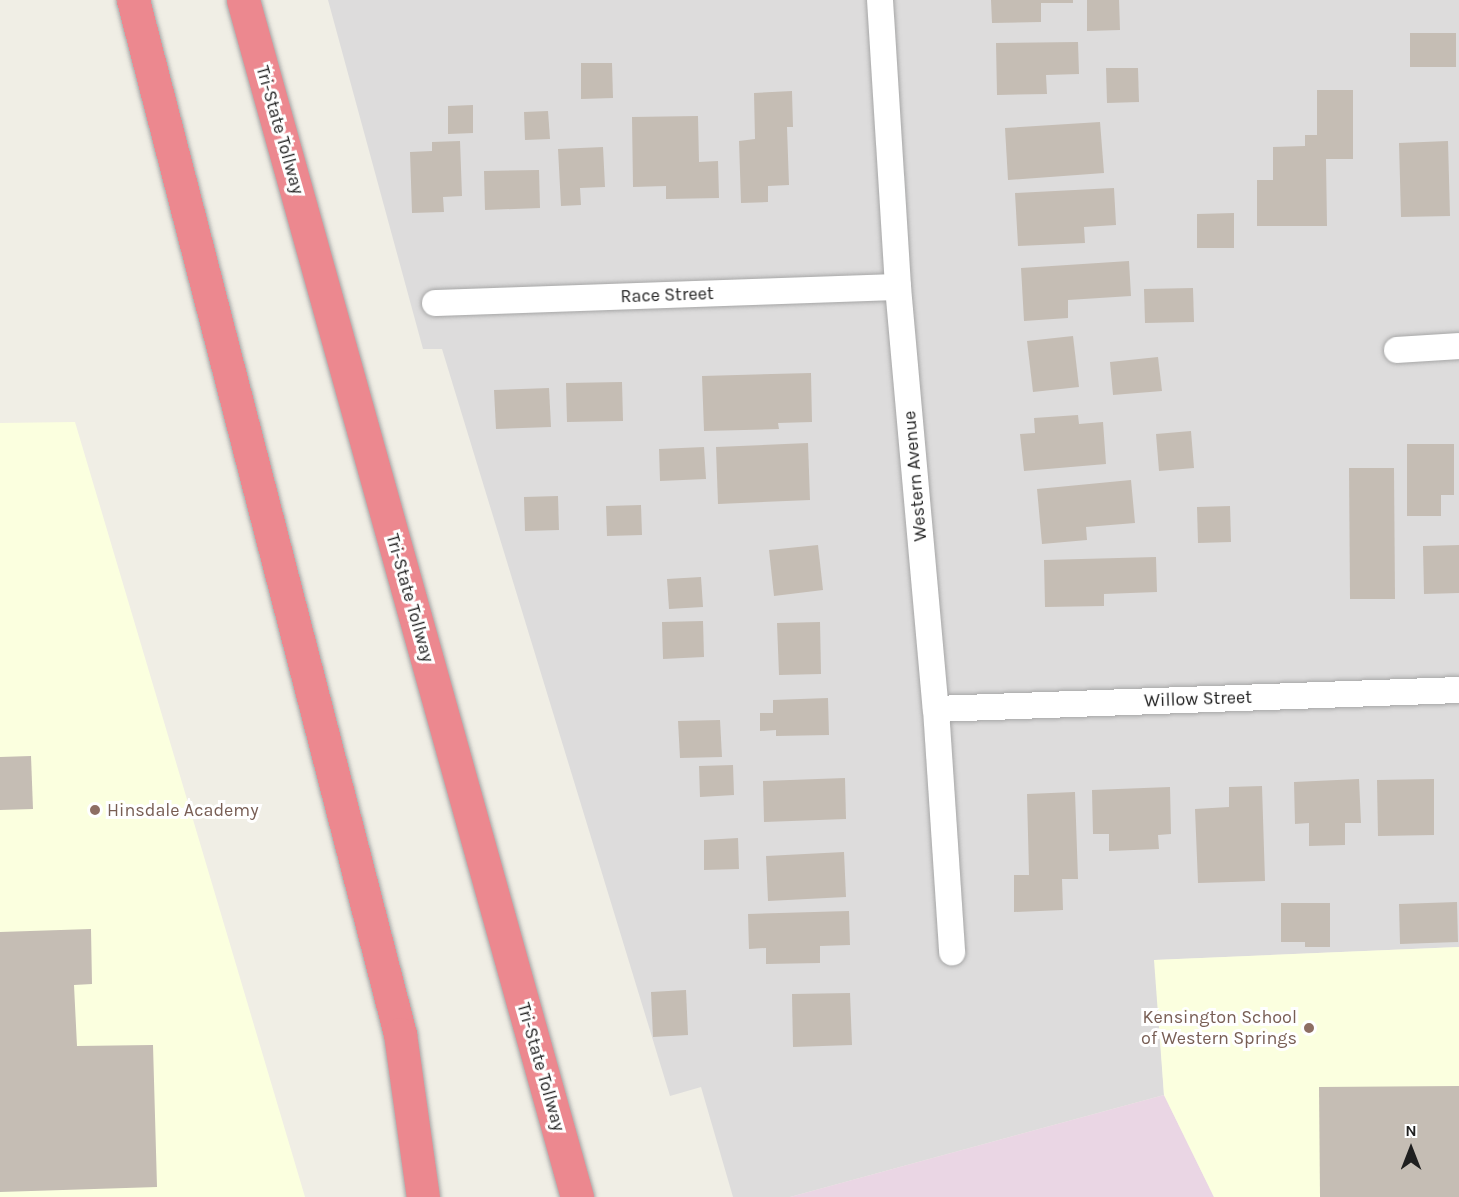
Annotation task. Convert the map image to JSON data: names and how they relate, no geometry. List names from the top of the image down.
{
  "streets": {
    "highway": ["Tri-State Tollway"],
    "street": ["Race Street", "Western Avenue", "Willow Street"]
  },
  "crossings": [
    ["Race Street", "Western Avenue"],
    ["Western Avenue", "Willow Street"]
  ],
  "places": ["Hinsdale Academy", "Kensington School of Western Springs"],
  "north": "top"
}
